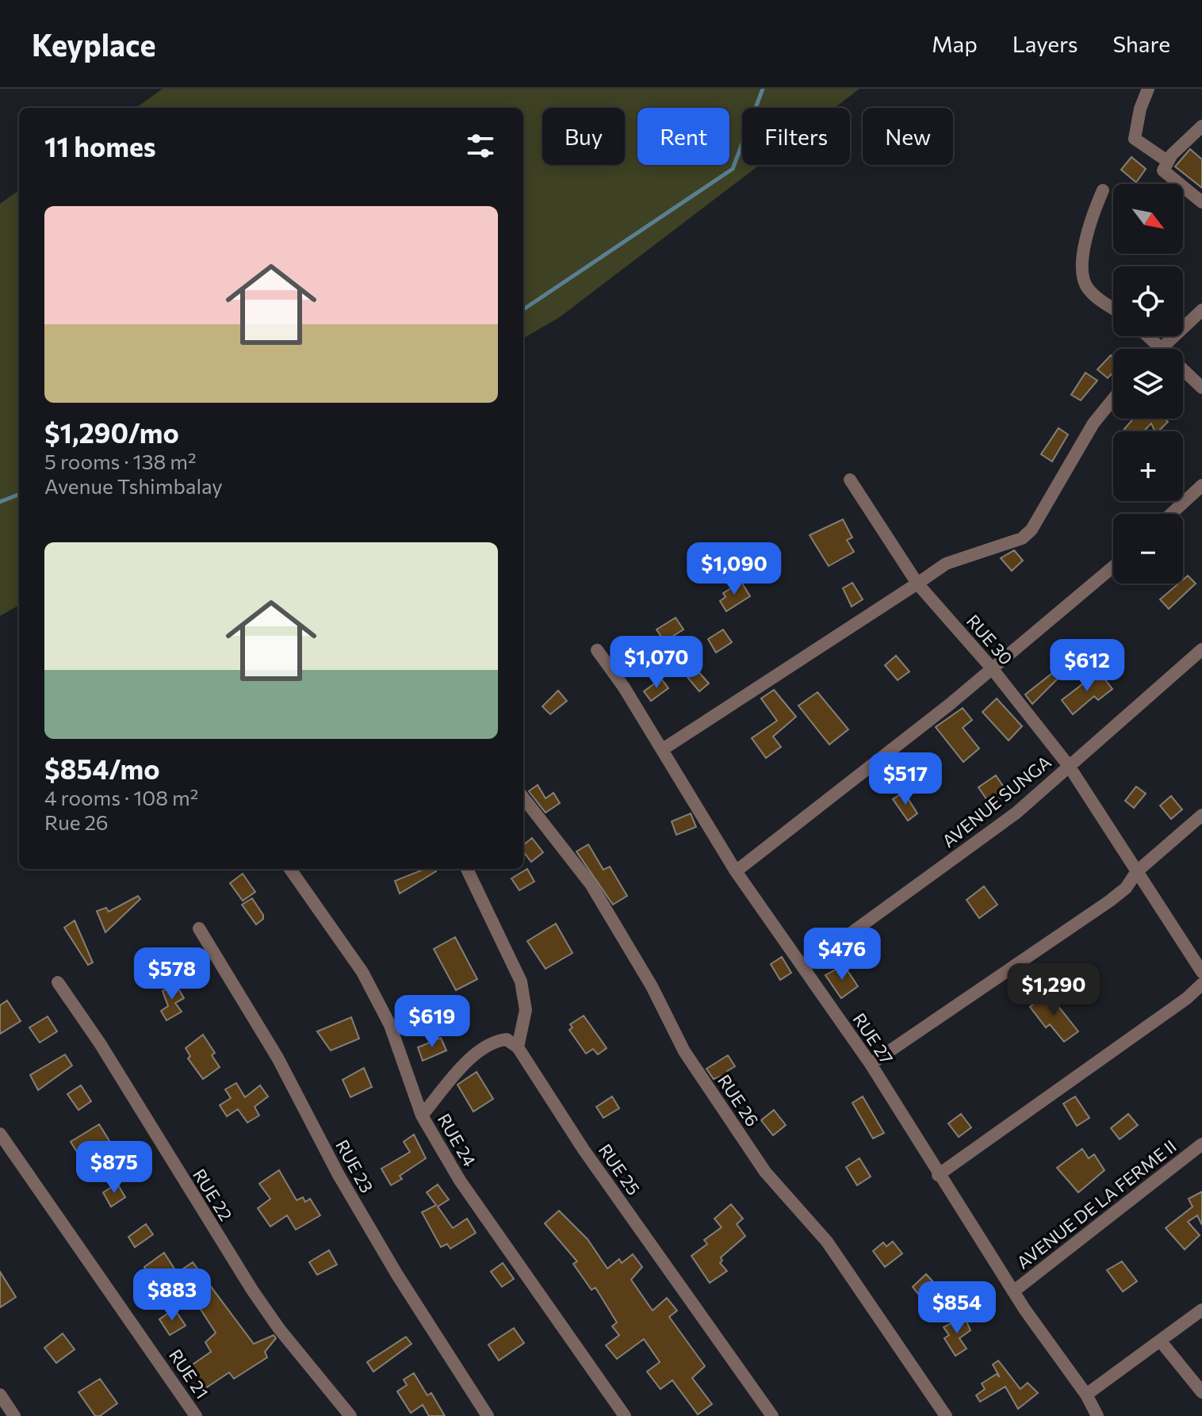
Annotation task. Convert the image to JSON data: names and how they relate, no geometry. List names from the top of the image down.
{
  "streets": {
    "street": [
      "RUE 30",
      "AVENUE SUNGA",
      "RUE 27",
      "RUE 26",
      "RUE 24",
      "RUE 23",
      "RUE 25",
      "RUE 22",
      "AVENUE DE LA FERME II",
      "RUE 21"
    ]
  },
  "crossings": [
    ["RUE 30", "AVENUE SUNGA"],
    ["AVENUE SUNGA", "RUE 27"],
    ["RUE 27", "AVENUE DE LA FERME II"]
  ],
  "north": "bottom right",
  "page": {
    "header": "Keyplace",
    "nav": ["Map", "Layers", "Share"],
    "chip": [
      "Buy",
      "Rent",
      "Filters",
      "New"
    ],
    "heading": "11 homes",
    "map_buttons": ["+", "−"],
    "list": [
      {
        "name": "$1,290/mo",
        "note": "5 rooms · 138 m² · Avenue Tshimbalay"
      },
      {
        "name": "$854/mo",
        "note": "4 rooms · 108 m² · Rue 26"
      }
    ],
    "price": [
      "$1,090",
      "$1,070",
      "$612",
      "$517",
      "$476",
      "$578",
      "$1,290",
      "$619",
      "$875",
      "$883",
      "$854"
    ]
  }
}
